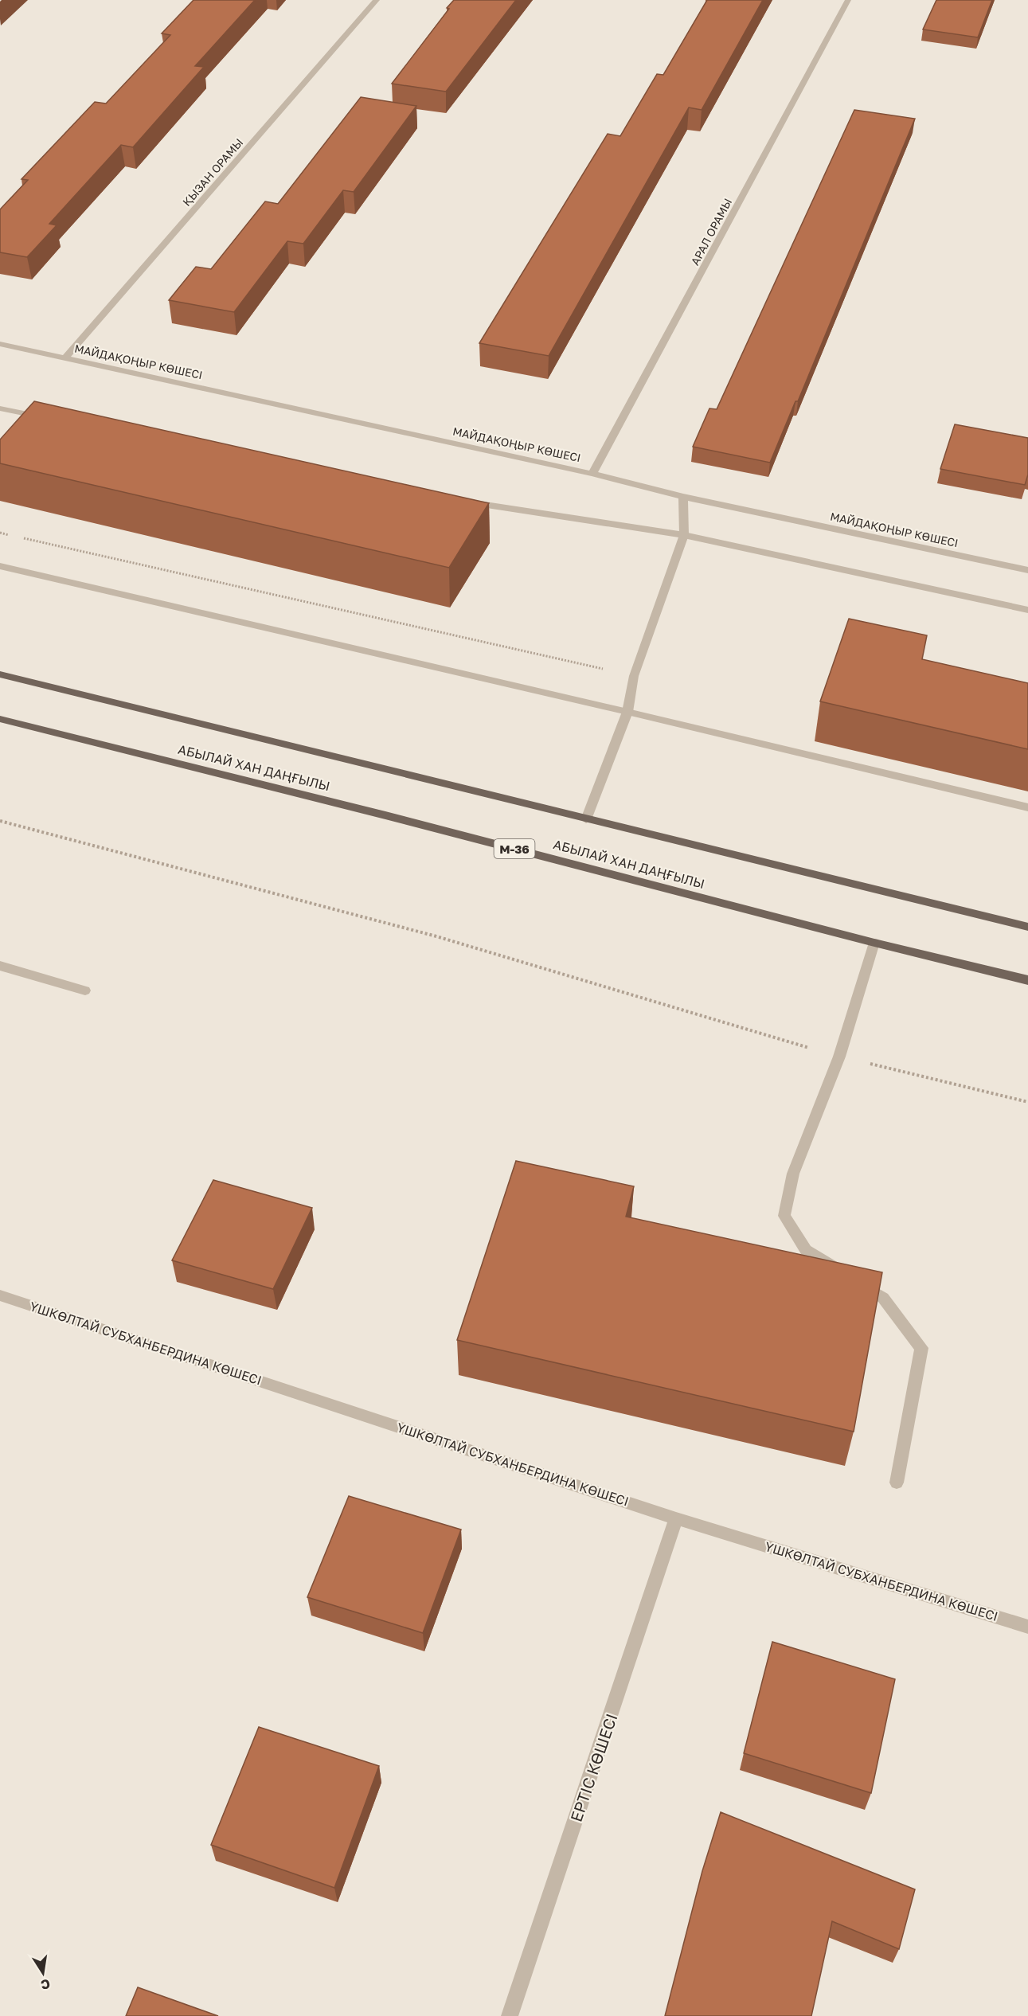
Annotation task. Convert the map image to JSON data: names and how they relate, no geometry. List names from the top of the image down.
{
  "streets": {
    "main road": ["АБЫЛАЙ ХАН ДАҢҒЫЛЫ", "M-36"],
    "street": [
      "ҚЫЗАН ОРАМЫ",
      "АРАЛ ОРАМЫ",
      "МАЙДАҚОҢЫР КӨШЕСІ",
      "ҮШКӨЛТАЙ СУБХАНБЕРДИНА КӨШЕСІ",
      "ЕРТІС КӨШЕСІ"
    ]
  },
  "crossings": [
    ["ҚЫЗАН ОРАМЫ", "МАЙДАҚОҢЫР КӨШЕСІ"],
    ["АРАЛ ОРАМЫ", "МАЙДАҚОҢЫР КӨШЕСІ"],
    ["ҮШКӨЛТАЙ СУБХАНБЕРДИНА КӨШЕСІ", "ЕРТІС КӨШЕСІ"]
  ],
  "north": "bottom"
}
